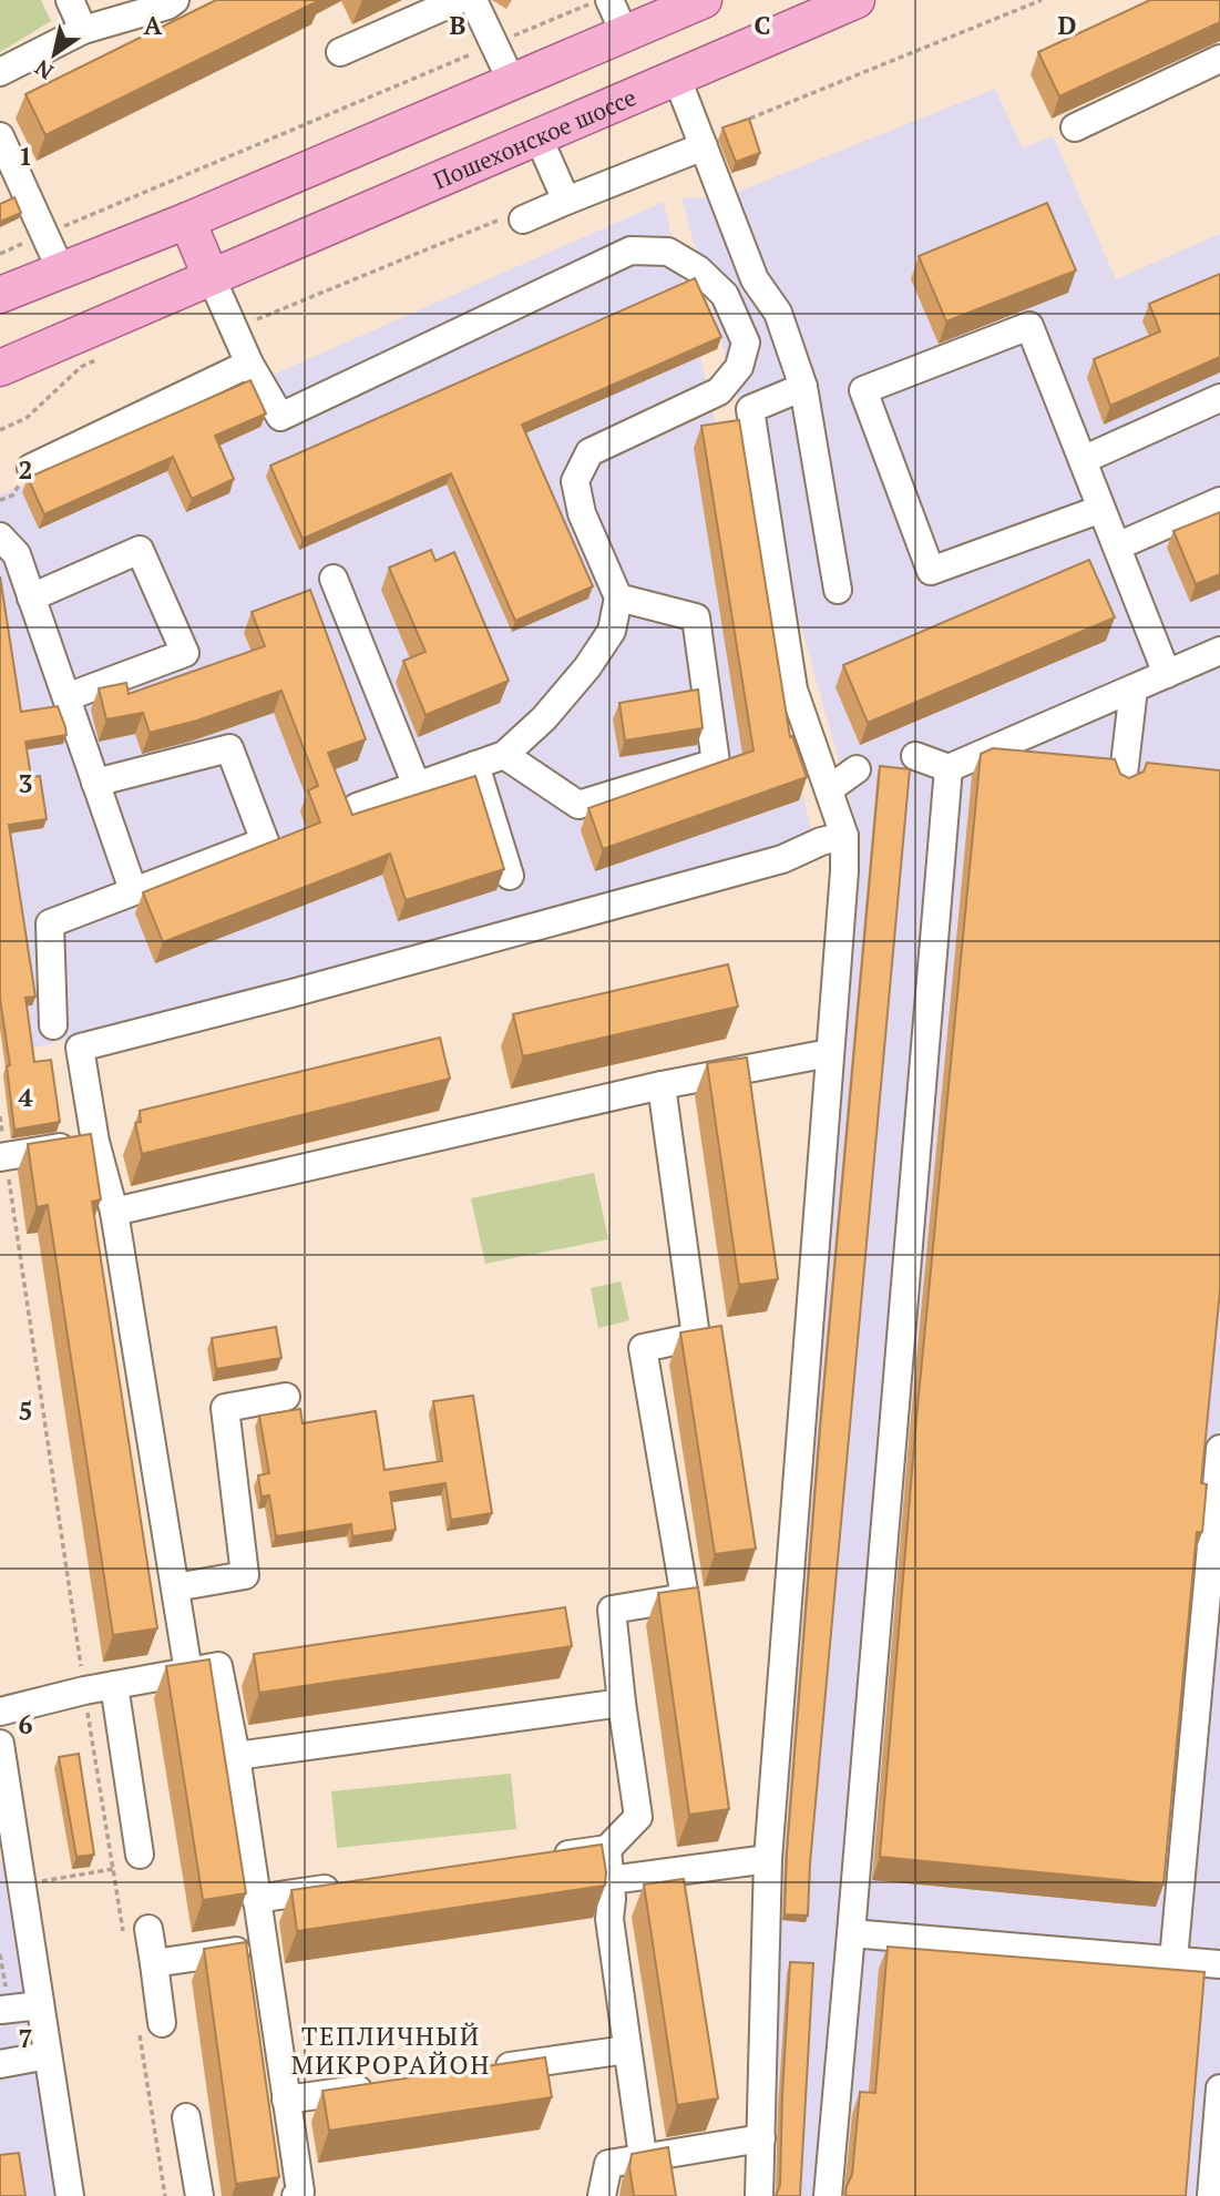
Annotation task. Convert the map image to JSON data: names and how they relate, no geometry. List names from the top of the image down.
{
  "streets": {
    "main road": ["Пошехонское шоссе"]
  },
  "districts": ["ТЕПЛИЧНЫЙ МИКРОРАЙОН"],
  "north": "bottom left",
  "grid": {
    "columns": [
      "A",
      "B",
      "C",
      "D"
    ],
    "rows": [
      "1",
      "2",
      "3",
      "4",
      "5",
      "6",
      "7"
    ]
  }
}
